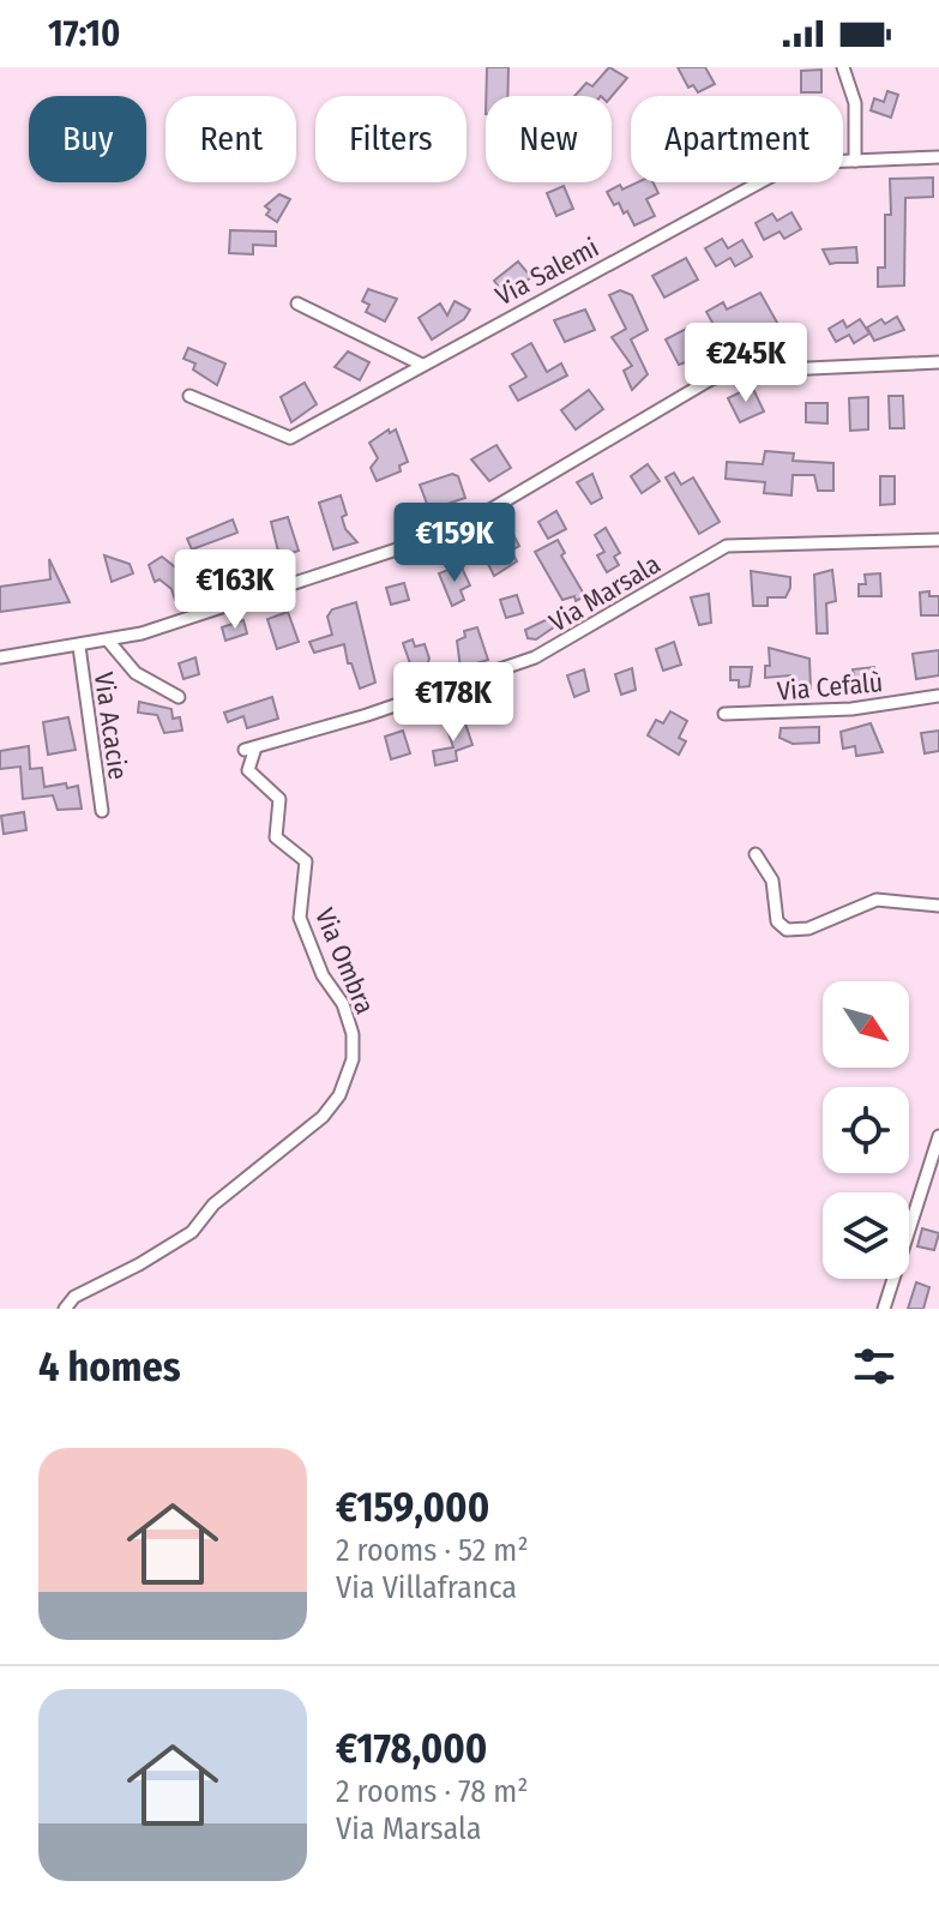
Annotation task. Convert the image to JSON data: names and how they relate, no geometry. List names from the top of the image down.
{
  "streets": {
    "street": [
      "Via Salemi",
      "Via Marsala",
      "Via Cefalù",
      "Via Acacie",
      "Via Ombra"
    ]
  },
  "crossings": [
    ["Via Marsala", "Via Ombra"]
  ],
  "north": "bottom right",
  "page": {
    "status": "17:10",
    "chip": [
      "Buy",
      "Rent",
      "Filters",
      "New",
      "Apartment"
    ],
    "price": [
      "€245K",
      "€159K",
      "€163K",
      "€178K"
    ],
    "heading": "4 homes",
    "list": [
      {
        "name": "€159,000",
        "note": "2 rooms · 52 m² · Via Villafranca"
      },
      {
        "name": "€178,000",
        "note": "2 rooms · 78 m² · Via Marsala"
      }
    ]
  }
}
